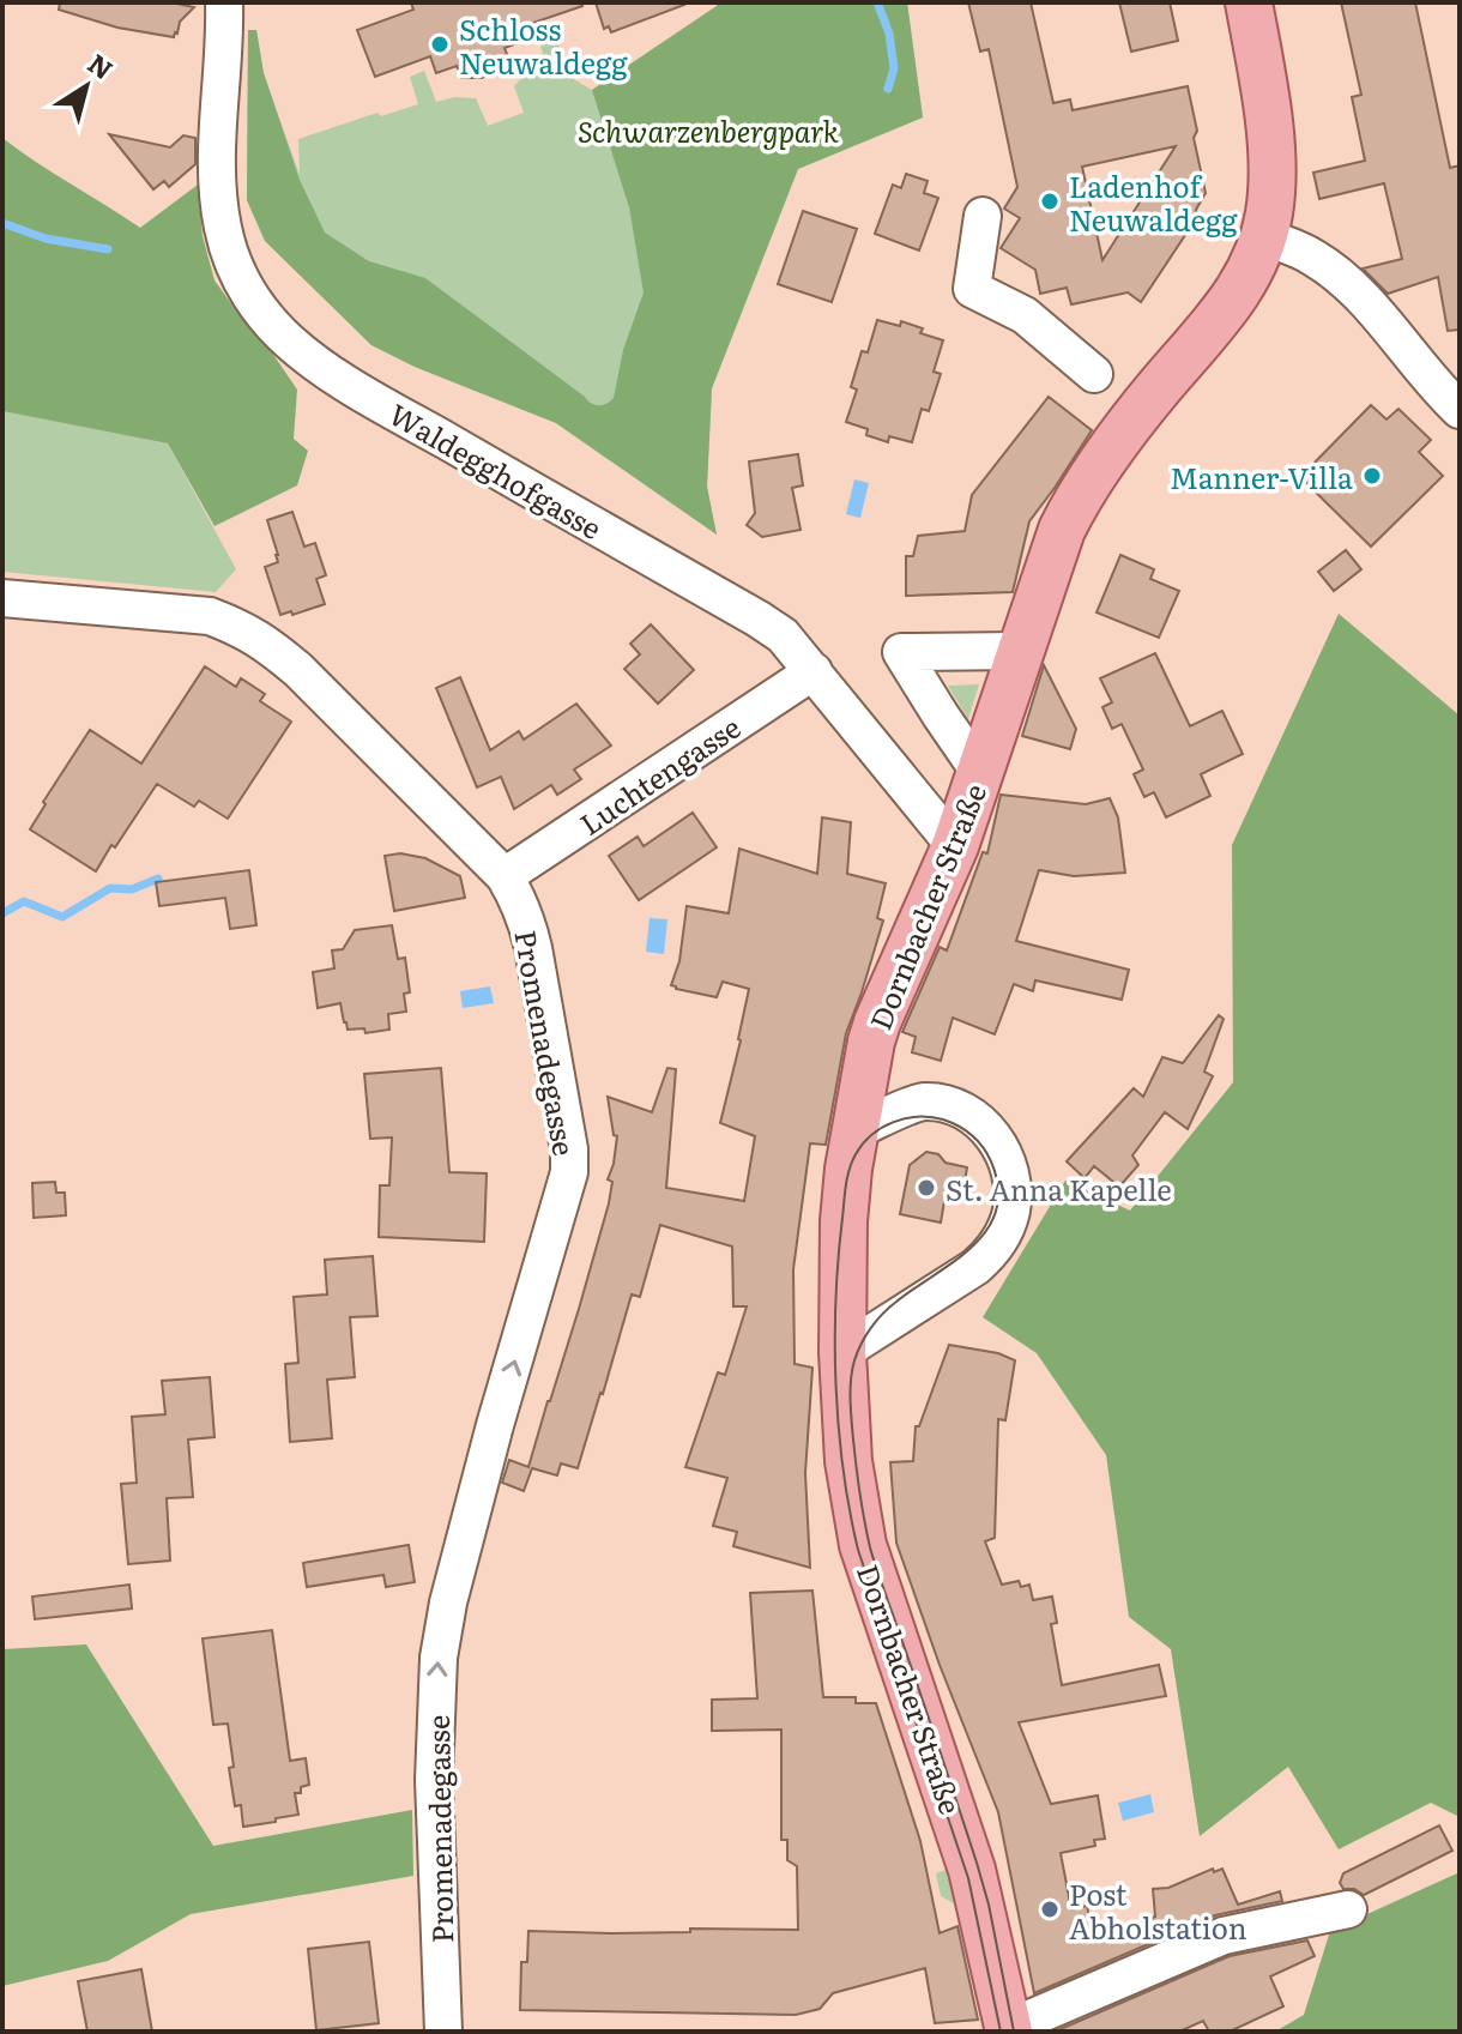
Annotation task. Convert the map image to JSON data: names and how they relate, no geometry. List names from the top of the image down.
{
  "streets": {
    "main road": ["Dornbacher Straße"],
    "street": ["Waldegghofgasse", "Luchtengasse", "Promenadegasse"]
  },
  "crossings": [
    ["Waldegghofgasse", "Luchtengasse"],
    ["Waldegghofgasse", "Dornbacher Straße"],
    ["Luchtengasse", "Promenadegasse"]
  ],
  "one_way": ["Promenadegasse"],
  "parks": ["Schwarzenbergpark"],
  "places": [
    "Schloss Neuwaldegg",
    "Ladenhof Neuwaldegg",
    "Manner-Villa",
    "St. Anna Kapelle",
    "Post Abholstation"
  ],
  "north": "top right"
}
